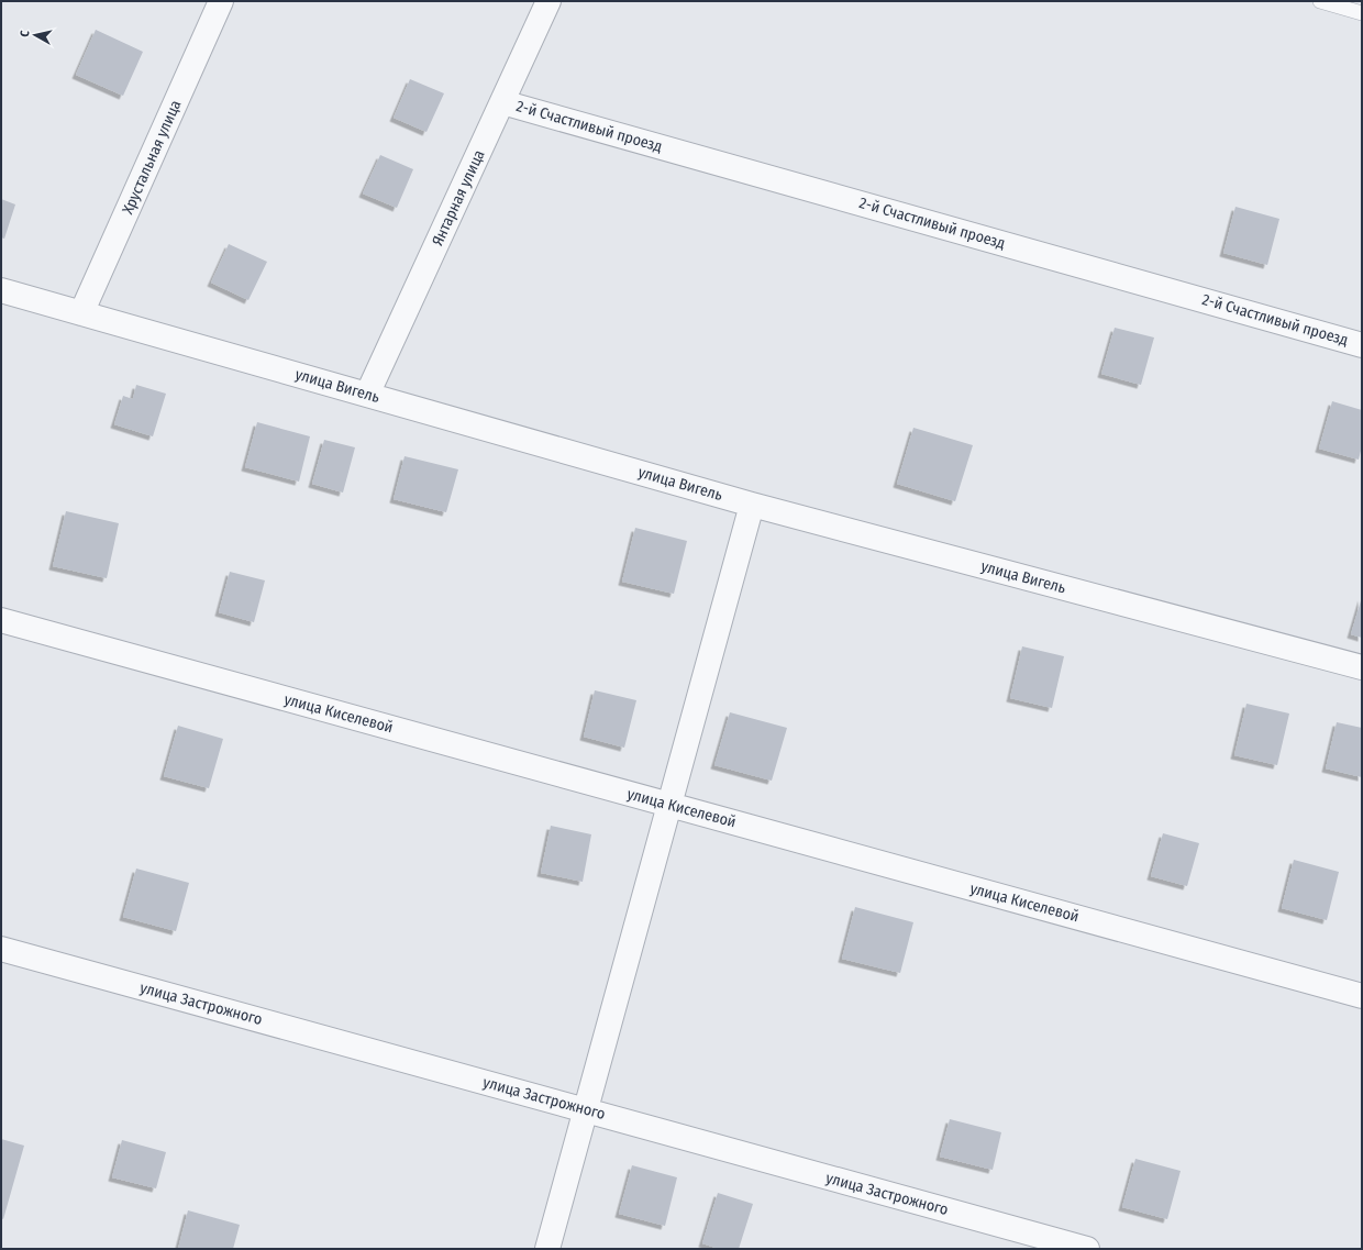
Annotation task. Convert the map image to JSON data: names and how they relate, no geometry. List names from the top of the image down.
{
  "streets": {
    "street": [
      "2-й Счастливый проезд",
      "Хрустальная улица",
      "Янтарная улица",
      "улица Вигель",
      "улица Киселевой",
      "улица Застрожного"
    ]
  },
  "crossings": [
    ["2-й Счастливый проезд", "Янтарная улица"],
    ["Хрустальная улица", "улица Вигель"],
    ["Янтарная улица", "улица Вигель"]
  ],
  "north": "left"
}
